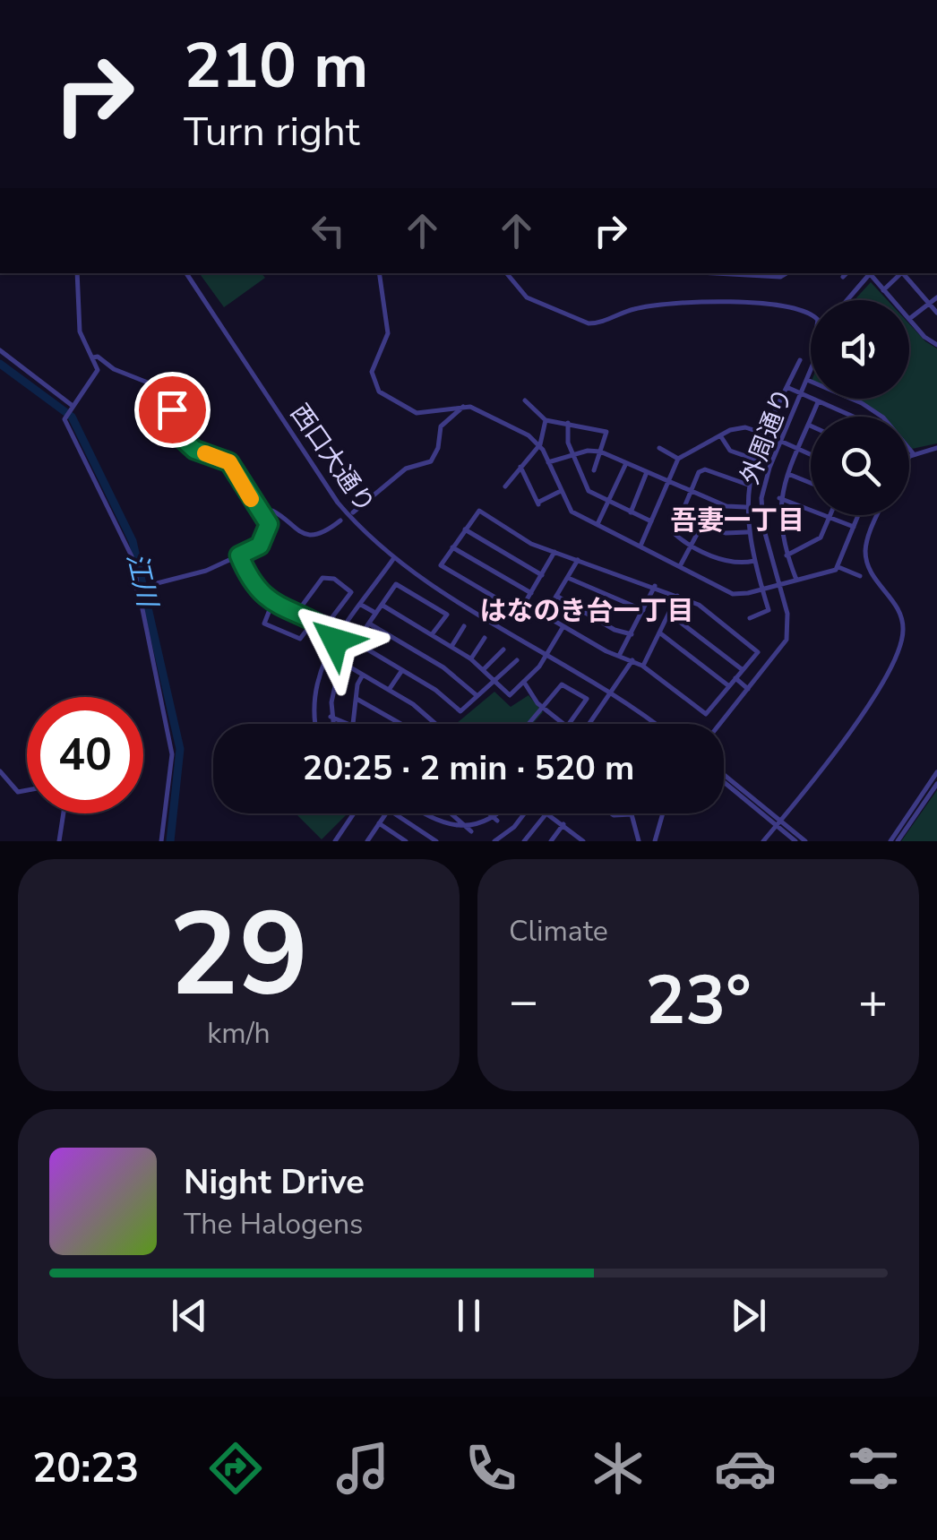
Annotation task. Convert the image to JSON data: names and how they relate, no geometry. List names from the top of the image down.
{
  "streets": {
    "street": ["外周通り", "西口大通り"]
  },
  "districts": ["吾妻一丁目", "はなのき台一丁目"],
  "water": ["江川"],
  "page": {
    "turn": ["210 m", "Turn right"],
    "limit": "40",
    "trip": "20:25 · 2 min · 520 m",
    "tile": [
      ["29", "km/h"],
      "Climate"
    ],
    "heat": ["−", "23°", "+"],
    "song": ["Night Drive", "The Halogens"],
    "tabs": "20:23"
  }
}
